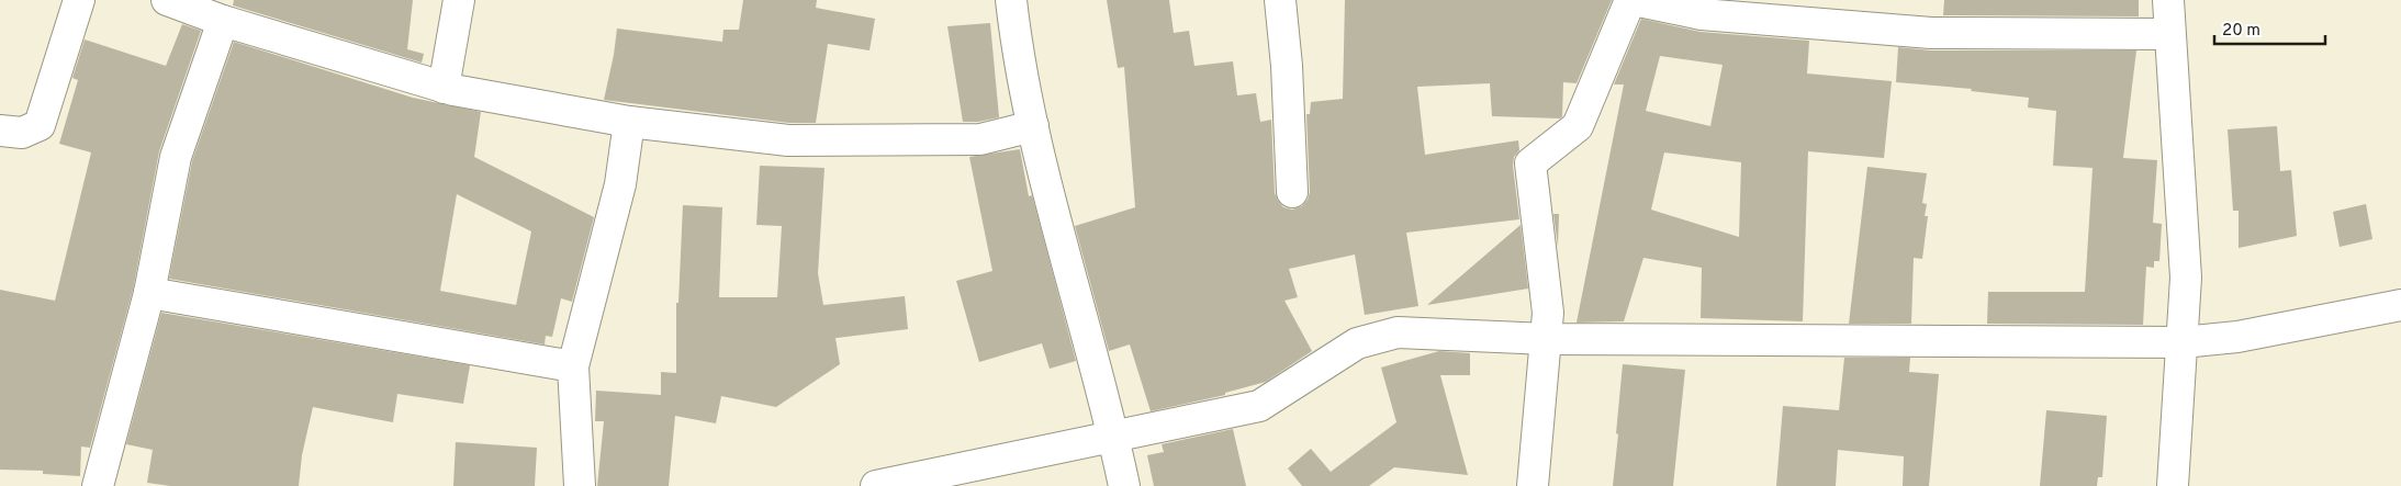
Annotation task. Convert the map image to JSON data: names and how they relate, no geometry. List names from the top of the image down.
{
  "scale_bar": "20 m"
}
